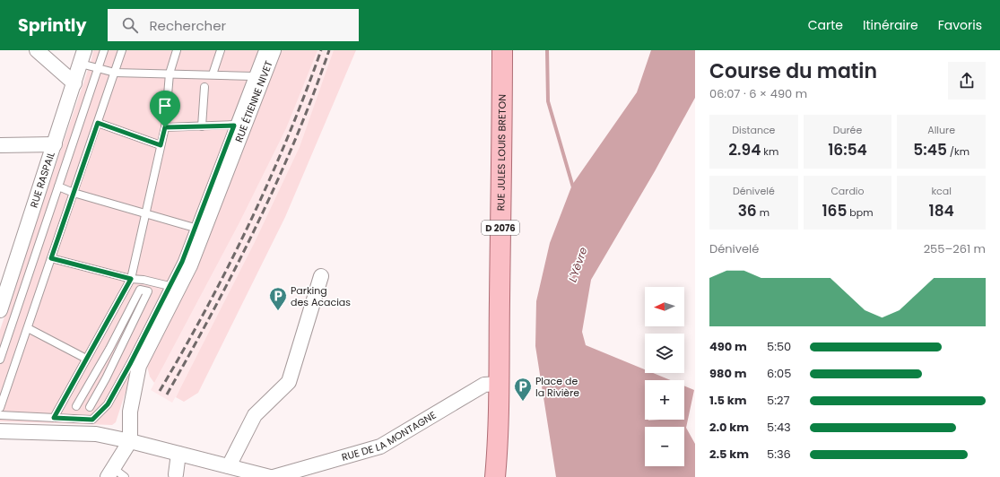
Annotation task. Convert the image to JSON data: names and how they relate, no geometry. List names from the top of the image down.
{
  "streets": {
    "main road": ["RUE JULES LOUIS BRETON", "D 2076"],
    "street": ["RUE ÉTIENNE NIVET", "RUE RASPAIL", "RUE DE LA MONTAGNE"]
  },
  "crossings": [
    ["RUE JULES LOUIS BRETON", "D 2076"],
    ["RUE JULES LOUIS BRETON", "RUE DE LA MONTAGNE"],
    ["D 2076", "RUE DE LA MONTAGNE"]
  ],
  "water": ["L'Yèvre"],
  "places": {
    "parking": ["Parking des Acacias", "Place de la Rivière"]
  },
  "north": "left",
  "page": {
    "header": "Sprintly",
    "search": "Rechercher",
    "nav": ["Carte", "Itinéraire", "Favoris"],
    "heading": ["Course du matin", "06:07 · 6 × 490 m"],
    "stats": [
      ["Distance", "2.94 km"],
      ["Durée", "16:54"],
      ["Allure", "5:45 /km"],
      ["Dénivelé", "36 m"],
      ["Cardio", "165 bpm"],
      ["kcal", "184"]
    ],
    "chart": ["Dénivelé", "255–261 m"],
    "map_buttons": ["+", "−"],
    "list": [
      {
        "name": "490 m",
        "note": "5:50"
      },
      {
        "name": "980 m",
        "note": "6:05"
      },
      {
        "name": "1.5 km",
        "note": "5:27"
      },
      {
        "name": "2.0 km",
        "note": "5:43"
      },
      {
        "name": "2.5 km",
        "note": "5:36"
      }
    ]
  }
}
